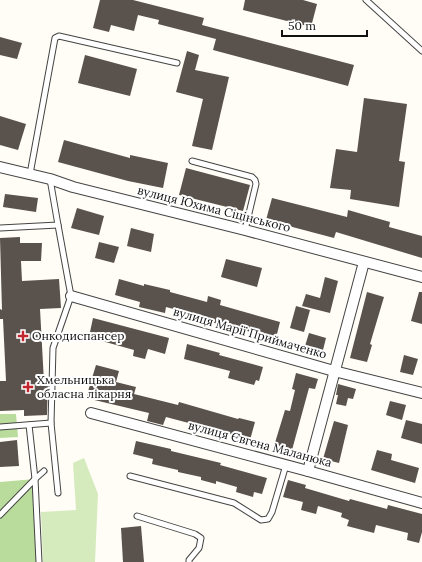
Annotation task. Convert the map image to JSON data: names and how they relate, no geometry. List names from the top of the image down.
{
  "streets": {
    "street": ["вулиця Юхима Сіцінського", "вулиця Марії Приймаченко", "вулиця Євгена Маланюка"]
  },
  "places": {
    "health": ["Онкодиспансер", "Хмельницька обласна лікарня"]
  },
  "scale_bar": "50 m"
}
